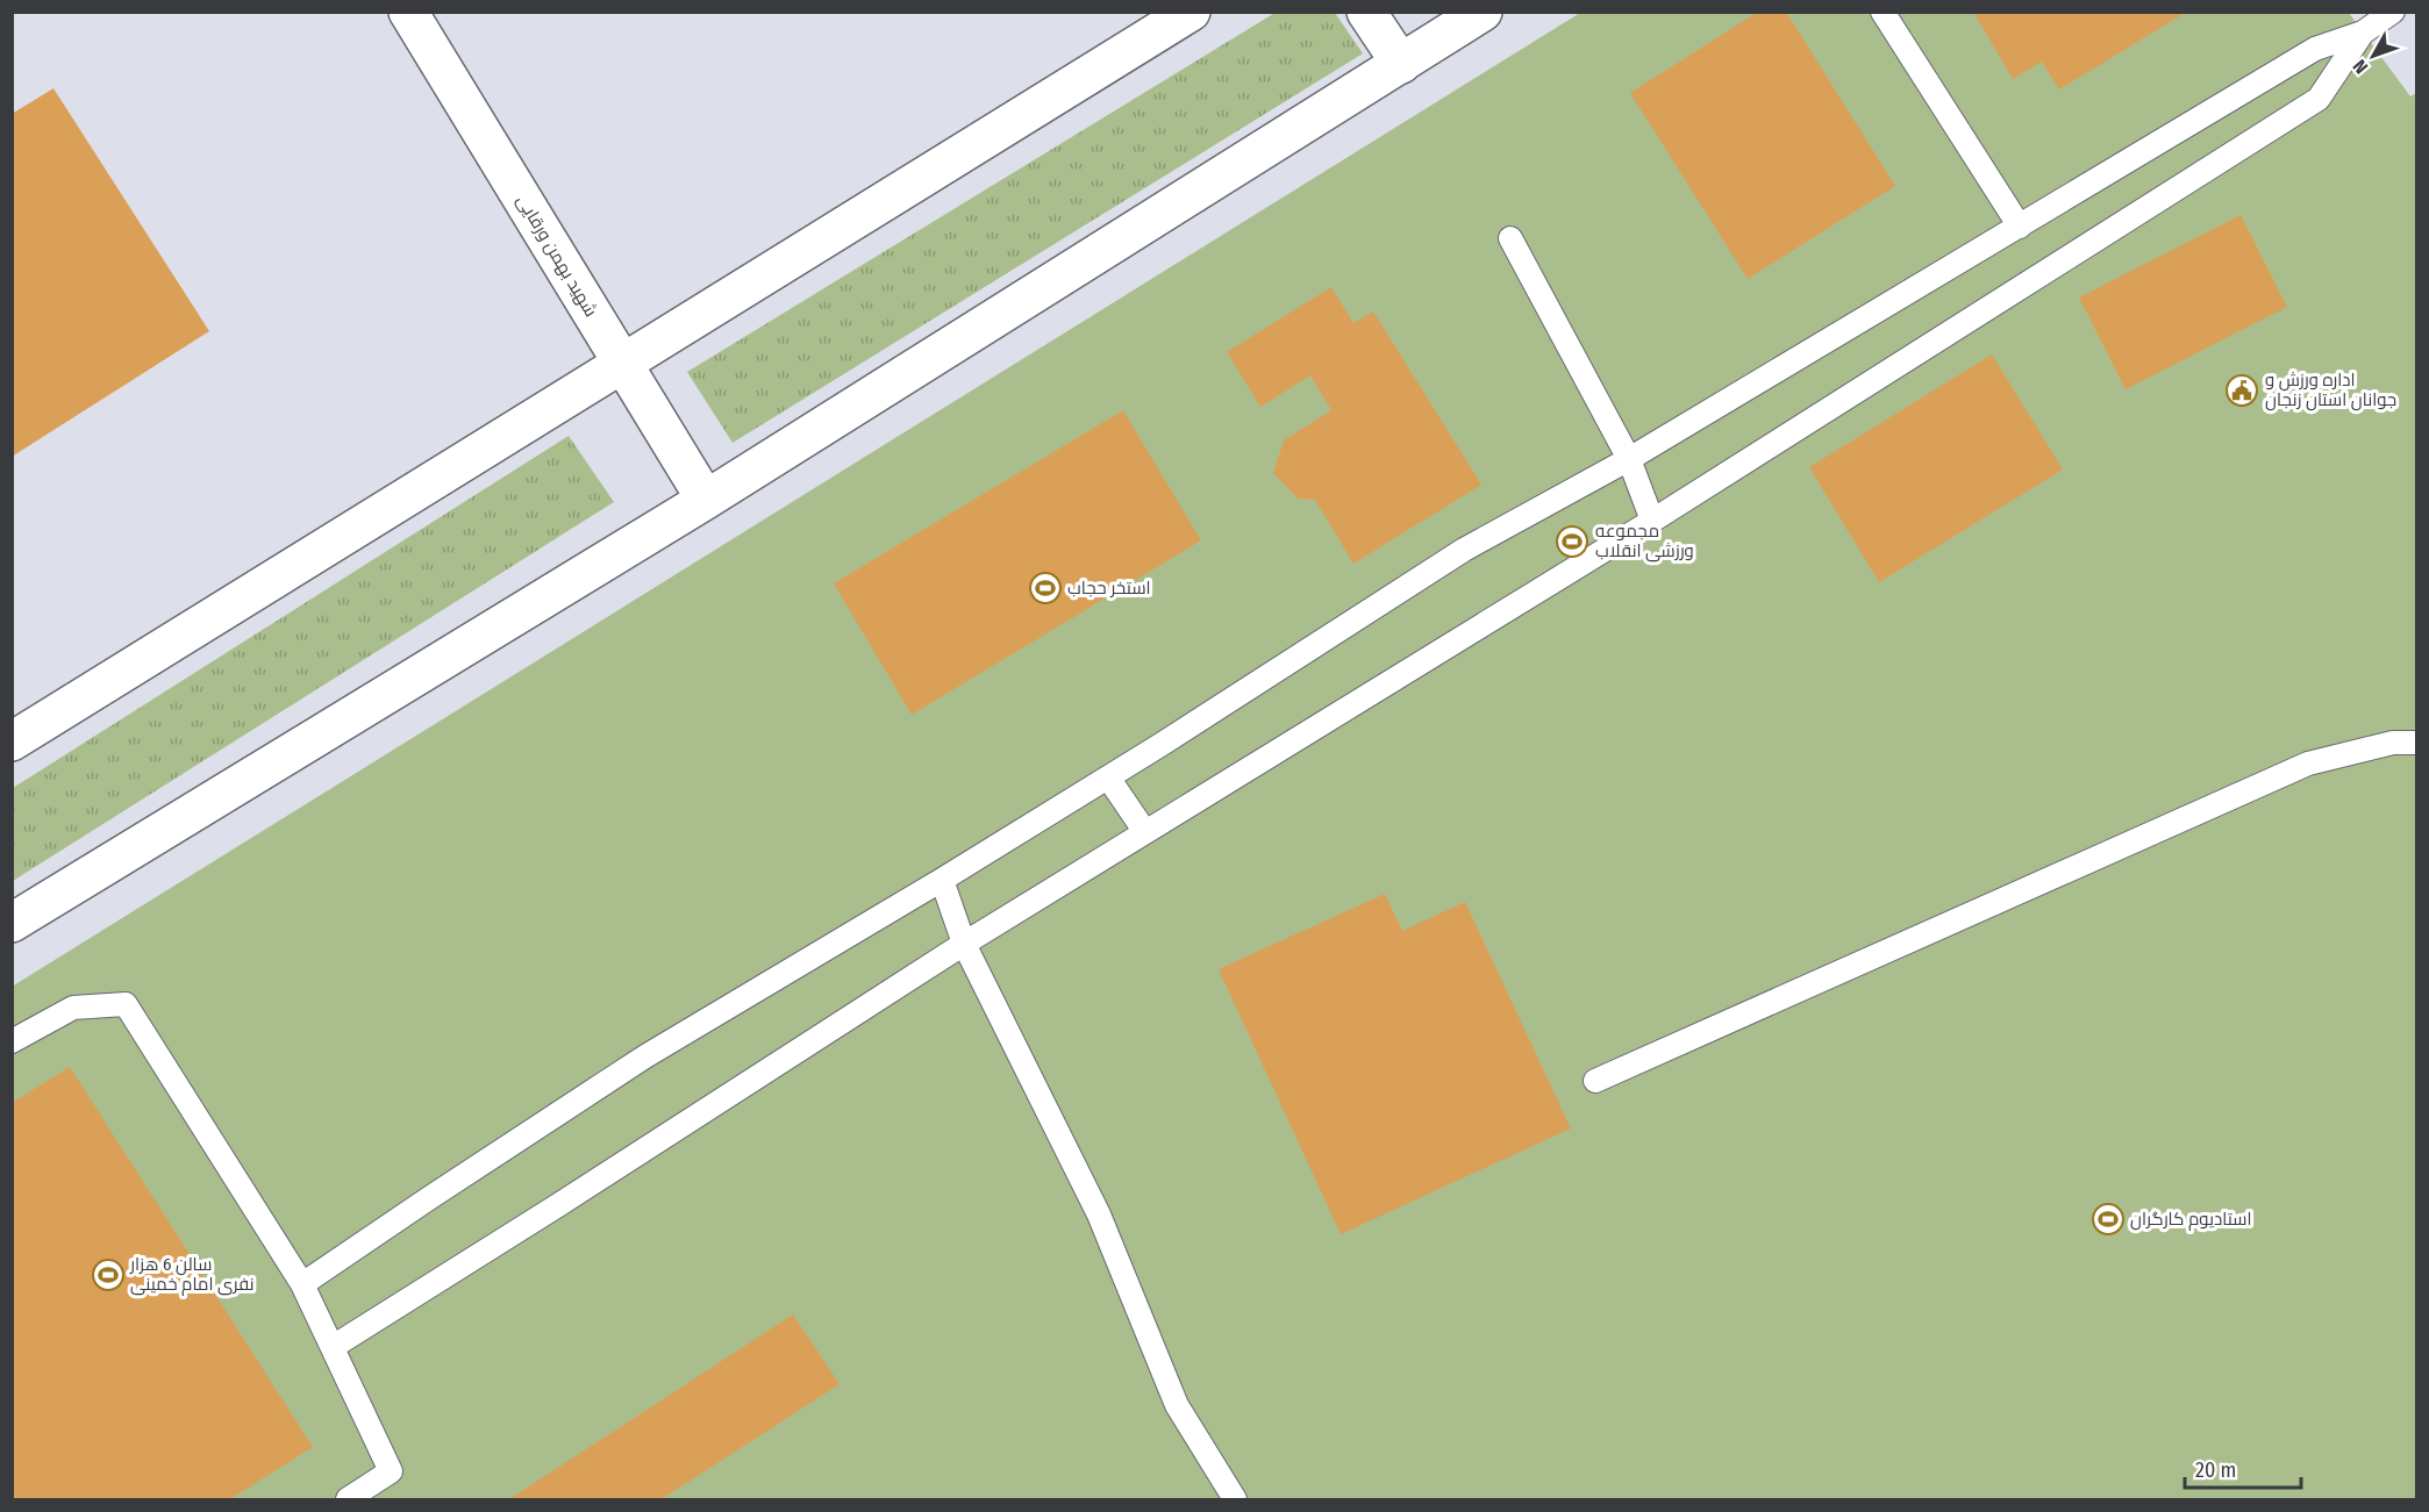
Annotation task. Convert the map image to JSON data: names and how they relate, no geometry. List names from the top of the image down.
{
  "streets": {
    "street": ["شهید بهمن ورقایی"]
  },
  "places": {
    "public building": ["اداره ورزش و جوانان استان زنجان"],
    "sports": [
      "مجموعه ورزشی انقلاب",
      "استخر حجاب",
      "استادیوم کارگران",
      "سالن 6 هزار نفری امام خمینی"
    ]
  },
  "scale_bar": "20 m",
  "north": "bottom left"
}
